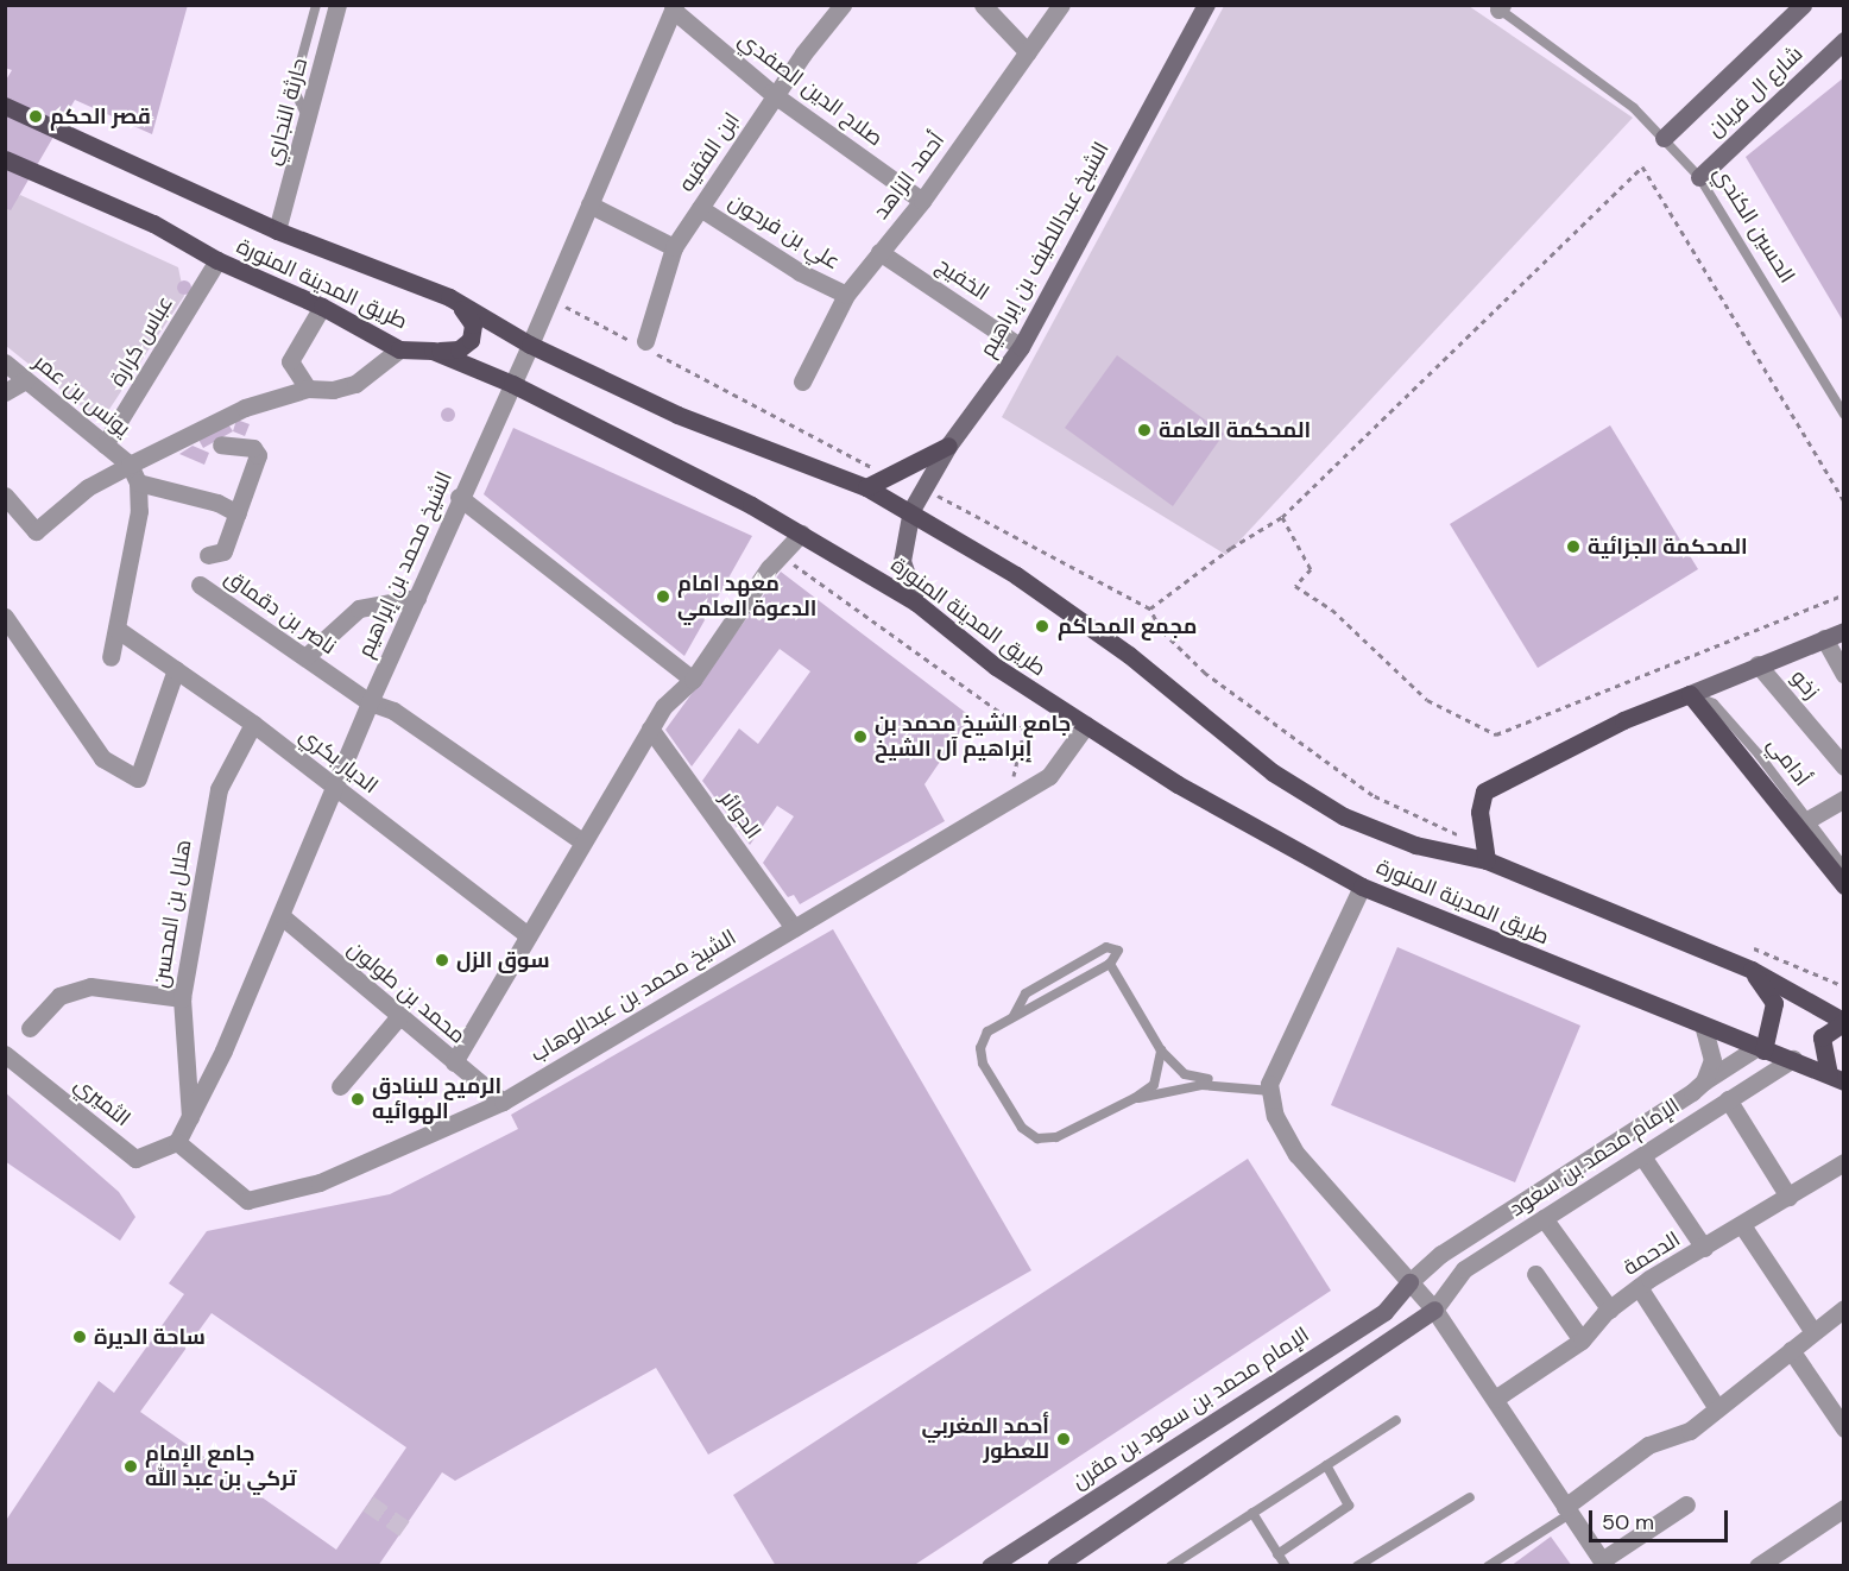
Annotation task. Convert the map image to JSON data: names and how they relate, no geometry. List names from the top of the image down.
{
  "streets": {
    "main road": ["طريق المدينة المنورة"],
    "street": [
      "صلاح الدين الصفدي",
      "شارع ال فريان",
      "حارثة النجاري",
      "ابن الفقيه",
      "أحمد الزاهد",
      "علي بن فرحون",
      "الشيخ عبداللطيف بن إبراهيم",
      "الخفيج",
      "عباس كرارة",
      "يونس بن عمر",
      "الشيخ محمد بن إبراهيم",
      "ناصر بن دقماق",
      "زخو",
      "الديار بكري",
      "الدوائر",
      "هلال بن المحسن",
      "محمد بن طولون",
      "الشيخ محمد بن عبدالوهاب",
      "الثميري",
      "الإمام محمد بن سعود",
      "الدحمة",
      "الإمام محمد بن سعود بن مقرن"
    ],
    "lane": ["الحسين الكندي", "أدامي"]
  },
  "crossings": [
    ["صلاح الدين الصفدي", "ابن الفقيه"],
    ["صلاح الدين الصفدي", "أحمد الزاهد"],
    ["صلاح الدين الصفدي", "الشيخ محمد بن إبراهيم"],
    ["شارع ال فريان", "الحسين الكندي"],
    ["حارثة النجاري", "طريق المدينة المنورة"],
    ["ابن الفقيه", "علي بن فرحون"],
    ["أحمد الزاهد", "علي بن فرحون"],
    ["أحمد الزاهد", "الخفيج"],
    ["الشيخ عبداللطيف بن إبراهيم", "الخفيج"],
    ["الشيخ عبداللطيف بن إبراهيم", "طريق المدينة المنورة"],
    ["طريق المدينة المنورة", "عباس كرارة"],
    ["طريق المدينة المنورة", "الشيخ محمد بن إبراهيم"],
    ["طريق المدينة المنورة", "الشيخ محمد بن عبدالوهاب"],
    ["طريق المدينة المنورة", "الإمام محمد بن سعود"],
    ["عباس كرارة", "يونس بن عمر"],
    ["الشيخ محمد بن إبراهيم", "ناصر بن دقماق"],
    ["الشيخ محمد بن إبراهيم", "الديار بكري"],
    ["الشيخ محمد بن إبراهيم", "هلال بن المحسن"],
    ["الشيخ محمد بن إبراهيم", "محمد بن طولون"],
    ["الشيخ محمد بن إبراهيم", "الشيخ محمد بن عبدالوهاب"],
    ["الشيخ محمد بن إبراهيم", "الثميري"],
    ["الديار بكري", "هلال بن المحسن"],
    ["الدوائر", "الشيخ محمد بن عبدالوهاب"],
    ["محمد بن طولون", "الشيخ محمد بن عبدالوهاب"],
    ["الشيخ محمد بن عبدالوهاب", "الثميري"],
    ["الإمام محمد بن سعود", "الإمام محمد بن سعود بن مقرن"]
  ],
  "places": [
    "قصر الحكم",
    "المحكمة العامة",
    "المحكمة الجزائية",
    "معهد امام الدعوة العلمي",
    "مجمع المحاكم",
    "جامع الشيخ محمد بن إبراهيم آل الشيخ",
    "سوق الزل",
    "الرميح للبنادق الهوائيه",
    "ساحة الديرة",
    "أحمد المغربي للعطور",
    "جامع الإمام تركي بن عبد الله"
  ],
  "scale_bar": "50 m"
}
